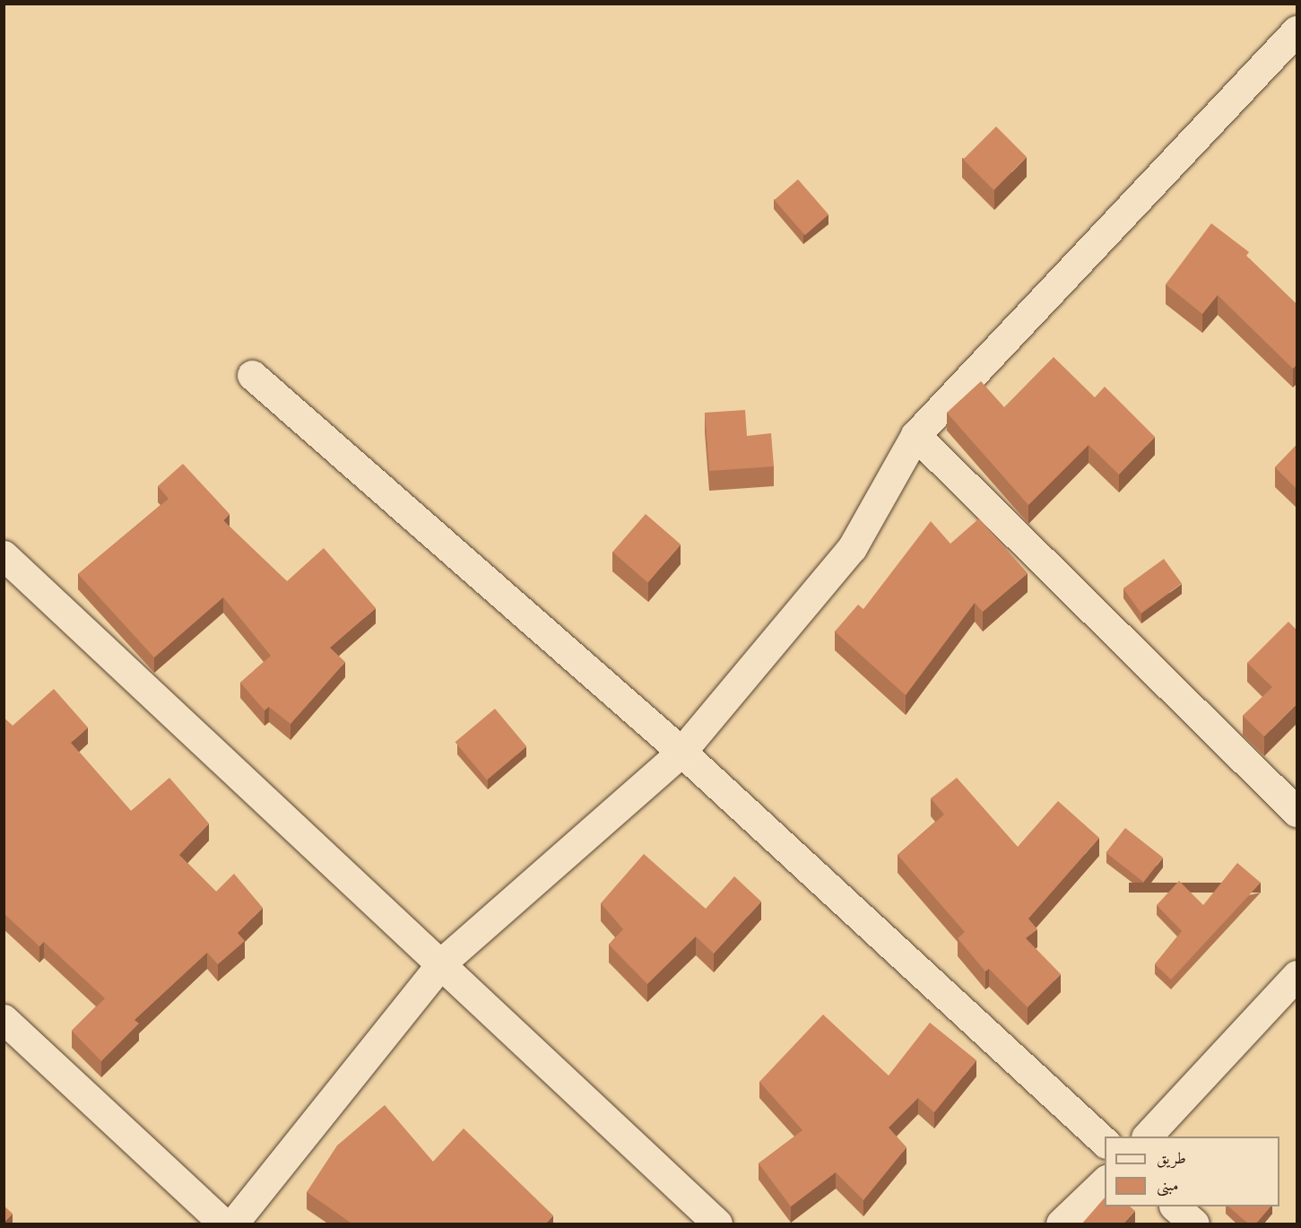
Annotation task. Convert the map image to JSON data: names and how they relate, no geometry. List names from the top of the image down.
{
  "legend": ["طريق", "مبنى"]
}
